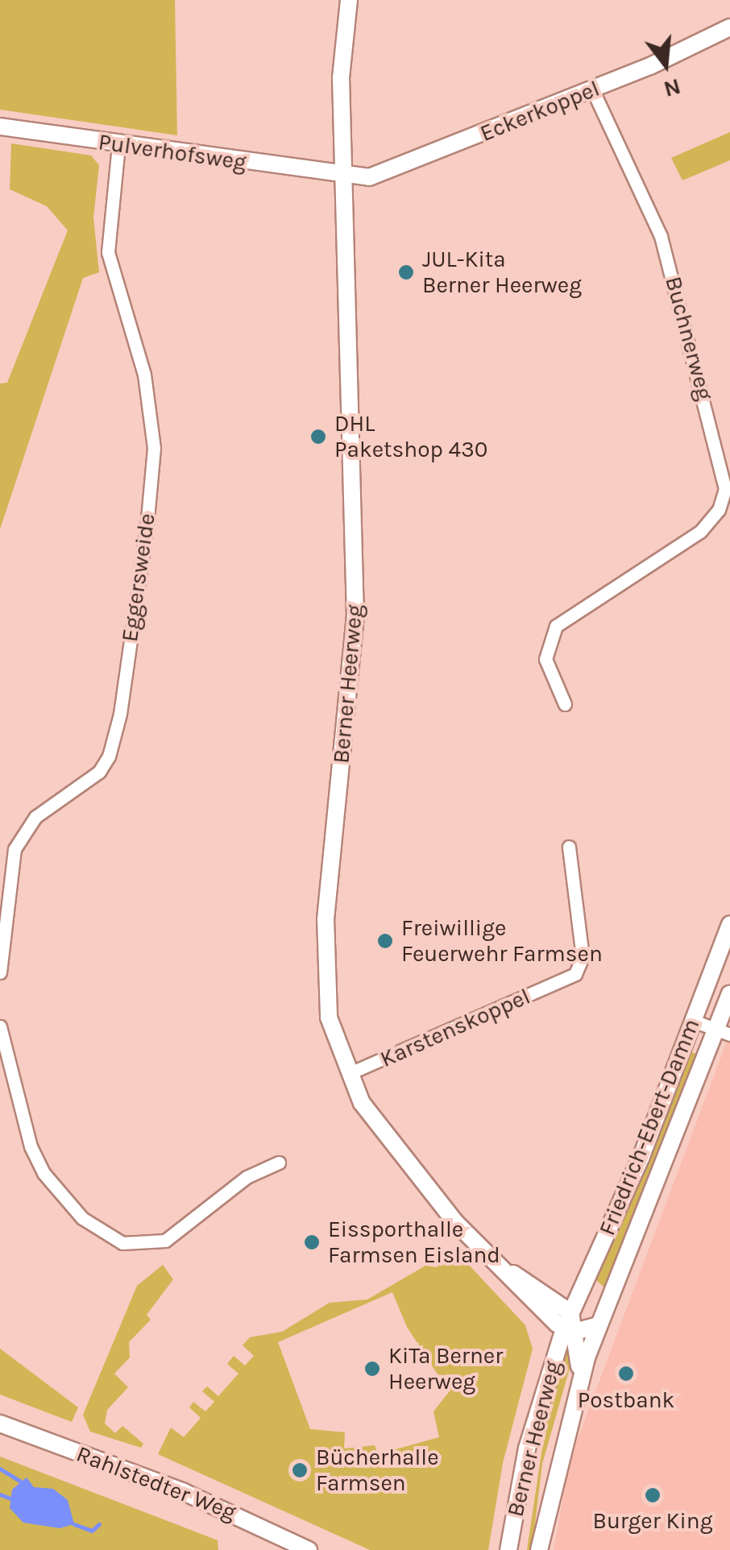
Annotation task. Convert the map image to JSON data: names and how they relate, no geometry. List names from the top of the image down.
{
  "streets": {
    "street": [
      "Eckerkoppel",
      "Pulverhofsweg",
      "Buchnerweg",
      "Eggersweide",
      "Berner Heerweg",
      "Karstenskoppel",
      "Friedrich-Ebert-Damm",
      "Rahlstedter Weg"
    ]
  },
  "crossings": [
    ["Eckerkoppel", "Pulverhofsweg"],
    ["Eckerkoppel", "Buchnerweg"],
    ["Eckerkoppel", "Berner Heerweg"],
    ["Pulverhofsweg", "Eggersweide"],
    ["Pulverhofsweg", "Berner Heerweg"],
    ["Berner Heerweg", "Karstenskoppel"],
    ["Berner Heerweg", "Friedrich-Ebert-Damm"]
  ],
  "places": [
    "JUL-Kita Berner Heerweg",
    "DHL Paketshop 430",
    "Freiwillige Feuerwehr Farmsen",
    "Eissporthalle Farmsen Eisland",
    "KiTa Berner Heerweg",
    "Postbank",
    "Bücherhalle Farmsen",
    "Burger King"
  ],
  "north": "bottom"
}
